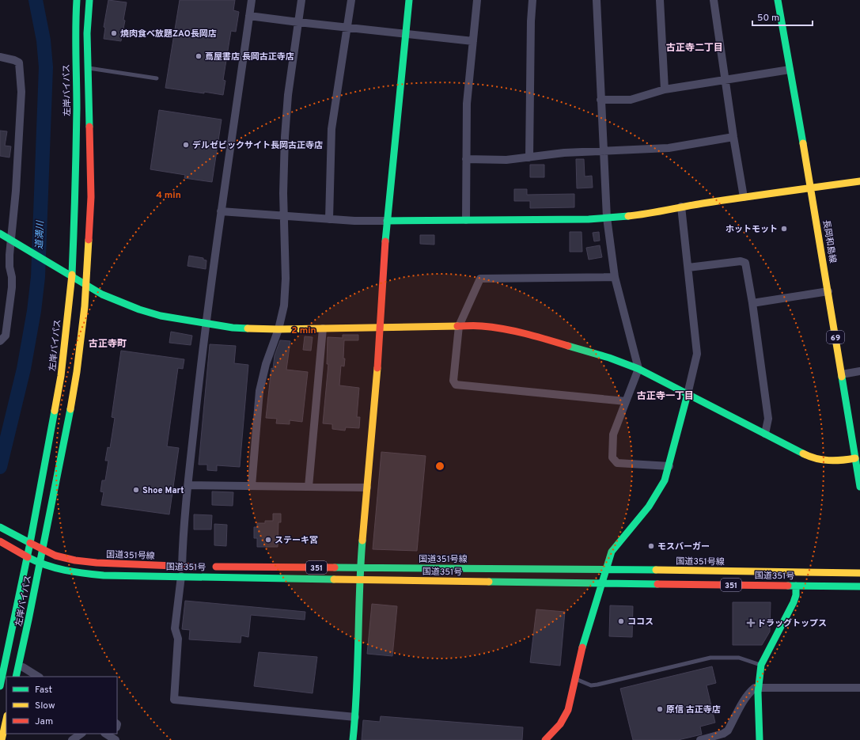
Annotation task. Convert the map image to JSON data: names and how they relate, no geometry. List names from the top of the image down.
{
  "streets": {
    "main road": [
      "左岸バイパス",
      "長岡和島線",
      "69",
      "国道351号線",
      "国道351号",
      "351"
    ]
  },
  "crossings": [
    ["左岸バイパス", "国道351号線"],
    ["左岸バイパス", "国道351号"]
  ],
  "districts": ["古正寺二丁目", "古正寺町", "古正寺一丁目"],
  "water": ["道満川"],
  "places": {
    "other": [
      "焼肉食べ放題ZAO長岡店",
      "蔦屋書店 長岡古正寺店",
      "デルゼビックサイト長岡古正寺店",
      "ホットモット",
      "Shoe Mart",
      "ステーキ宮",
      "モスバーガー",
      "ココス",
      "原信 古正寺店"
    ],
    "health": ["ドラッグトップス"]
  },
  "legend": ["Fast", "Slow", "Jam"],
  "scale_bar": "50 m",
  "rings": ["4 min", "2 min"]
}
